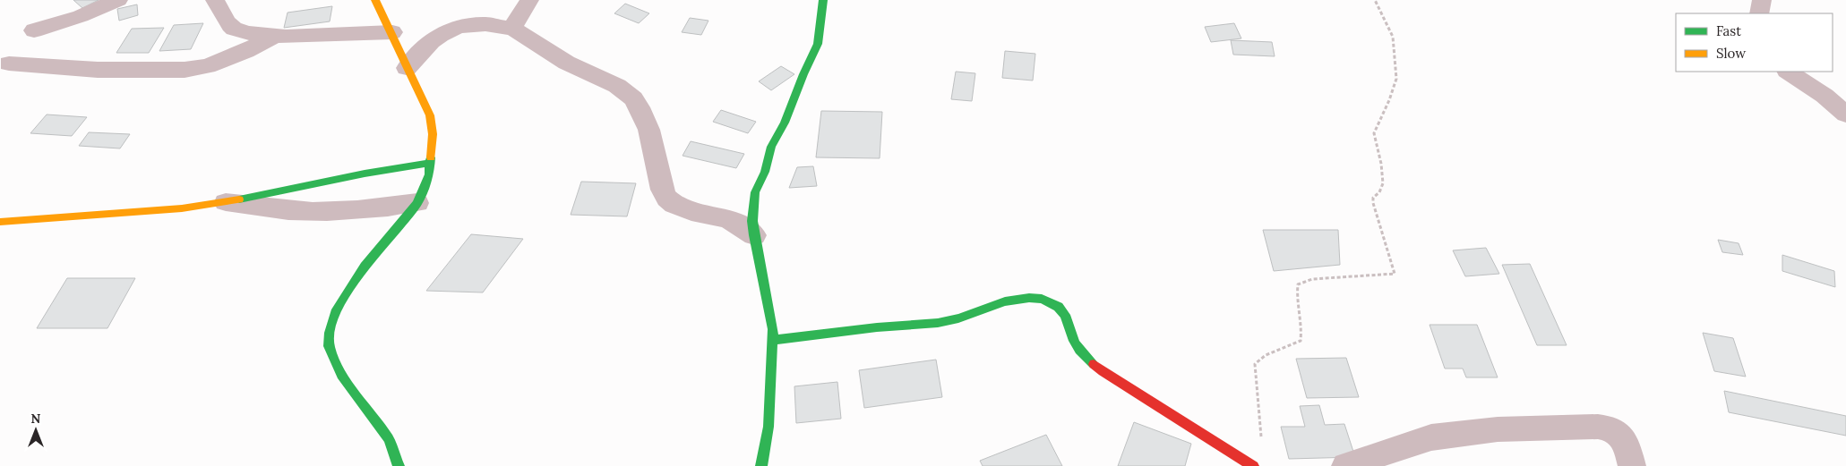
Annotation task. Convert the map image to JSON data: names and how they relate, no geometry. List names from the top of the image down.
{
  "legend": ["Fast", "Slow"],
  "north": "top"
}
